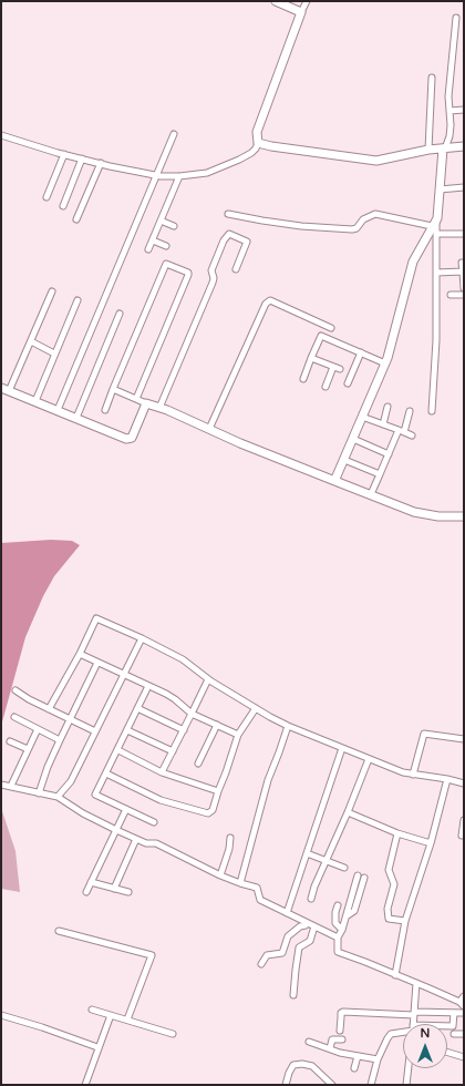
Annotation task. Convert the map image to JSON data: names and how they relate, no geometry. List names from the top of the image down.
{
  "north": "top"
}
